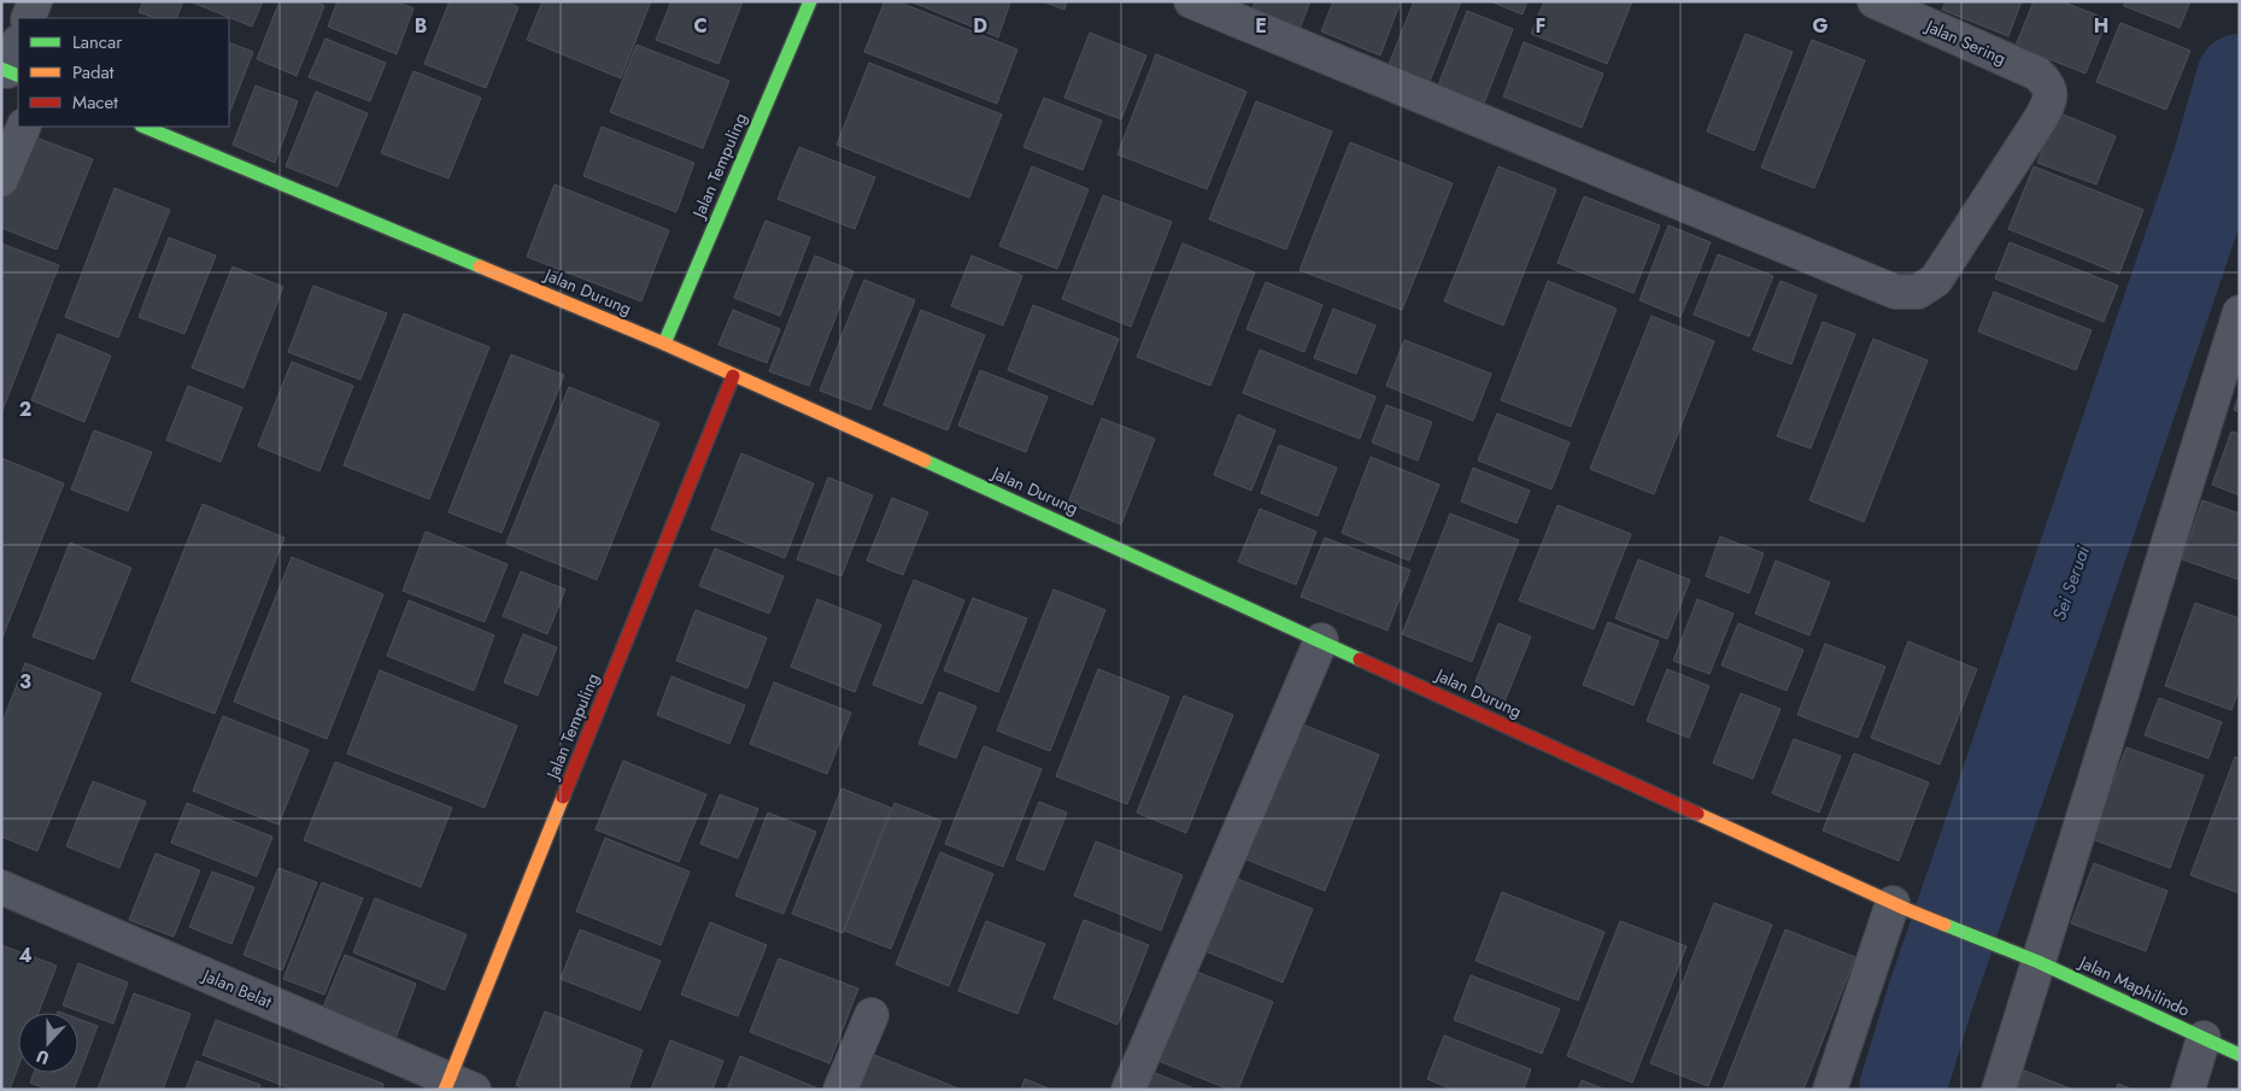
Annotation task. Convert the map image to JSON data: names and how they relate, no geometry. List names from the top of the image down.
{
  "streets": {
    "street": [
      "Jalan Sering",
      "Jalan Tempuling",
      "Jalan Durung",
      "Jalan Maphilindo",
      "Jalan Belat"
    ]
  },
  "crossings": [
    ["Jalan Tempuling", "Jalan Durung"],
    ["Jalan Tempuling", "Jalan Belat"],
    ["Jalan Durung", "Jalan Maphilindo"]
  ],
  "water": ["Sei Seruai"],
  "legend": ["Lancar", "Padat", "Macet"],
  "north": "bottom",
  "grid": {
    "columns": [
      "B",
      "C",
      "D",
      "E",
      "F",
      "G",
      "H"
    ],
    "rows": ["2", "3", "4"]
  }
}
